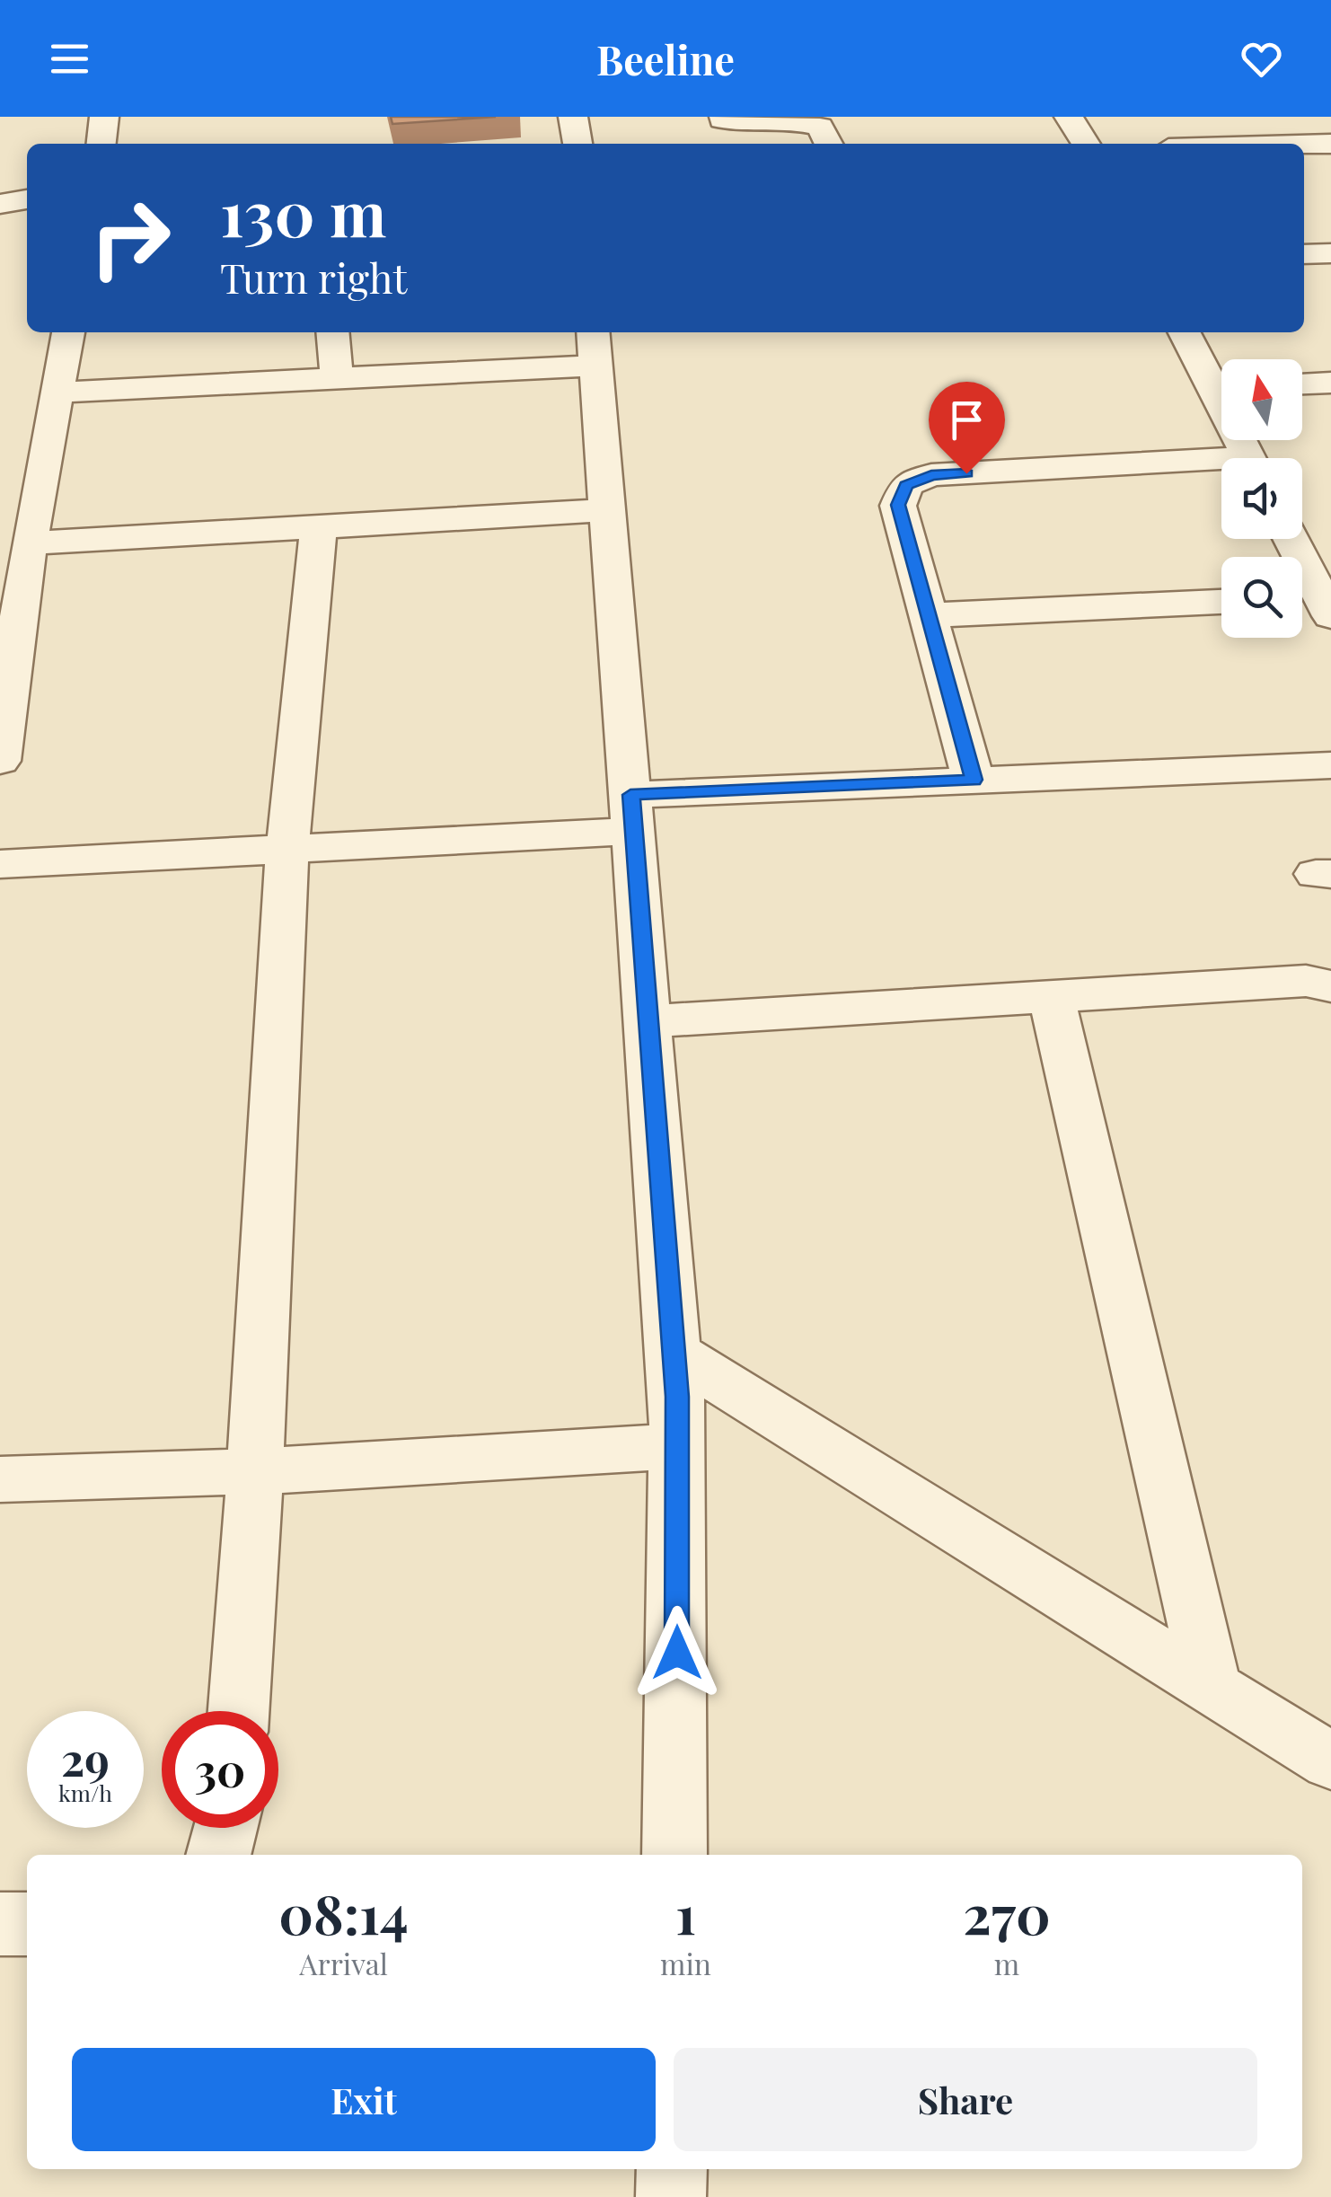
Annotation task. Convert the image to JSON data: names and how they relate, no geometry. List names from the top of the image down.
{
  "north": "top",
  "page": {
    "header": "Beeline",
    "turn": ["130 m", "Turn right"],
    "speed": "29 km/h",
    "limit": "30",
    "eta": [
      "08:14",
      "Arrival",
      "1",
      "min",
      "270",
      "m"
    ],
    "buttons": ["Exit", "Share"]
  }
}
